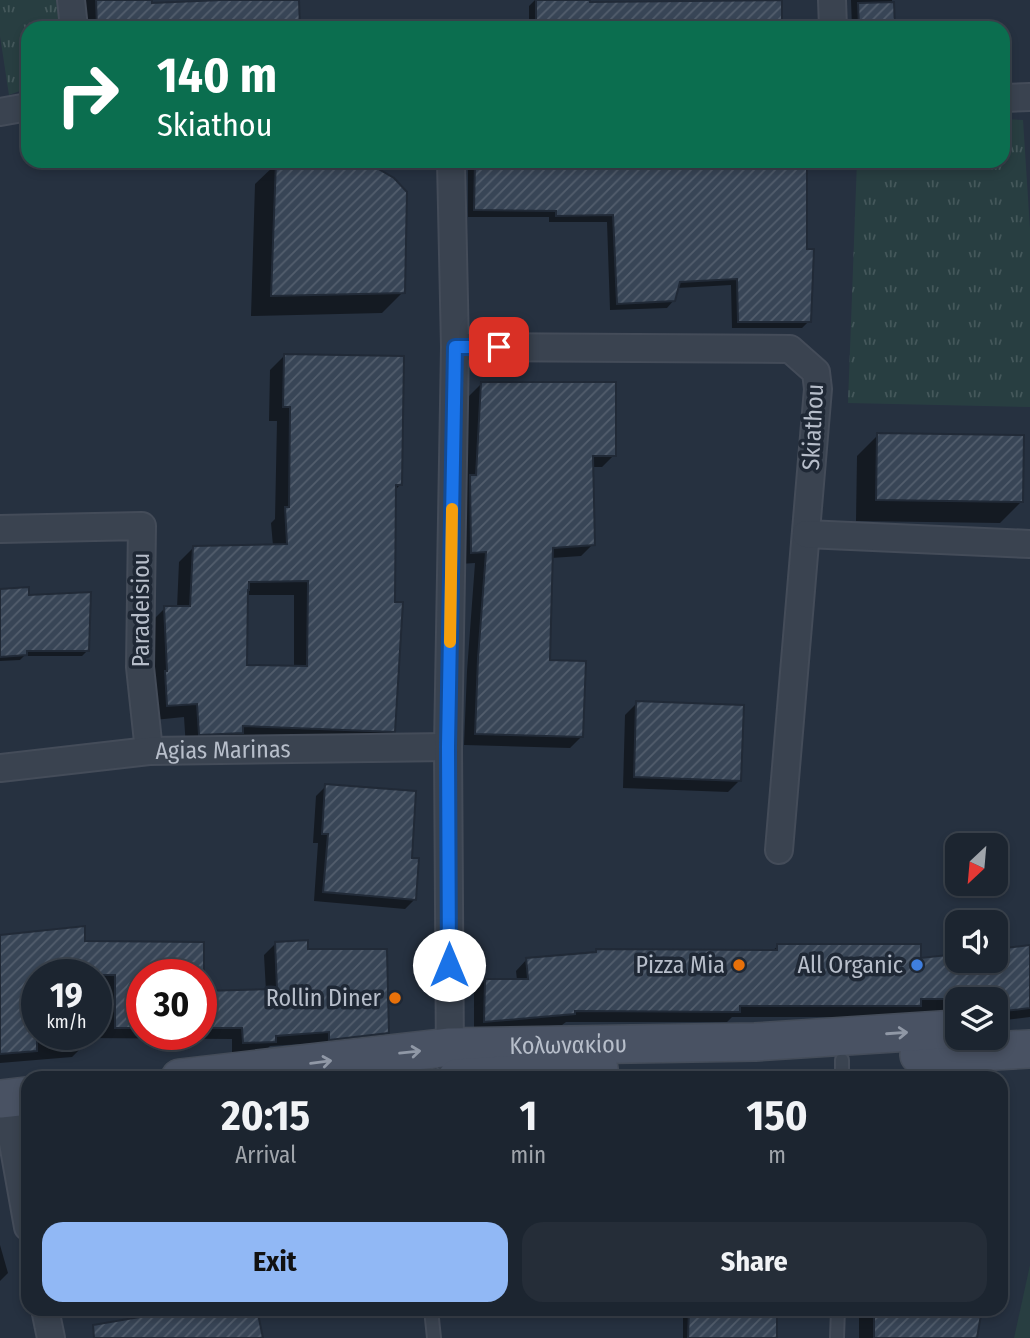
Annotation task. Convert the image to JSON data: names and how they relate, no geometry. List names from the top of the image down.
{
  "streets": {
    "main road": ["Κολωνακίου"],
    "street": ["Skiathou", "Paradeisiou", "Agias Marinas"]
  },
  "crossings": [
    ["Paradeisiou", "Agias Marinas"]
  ],
  "places": ["Pizza Mia", "All Organic", "Rollin Diner"],
  "north": "bottom left",
  "page": {
    "turn": ["140 m", "Skiathou"],
    "speed": "19 km/h",
    "limit": "30",
    "eta": [
      "20:15",
      "Arrival",
      "1",
      "min",
      "150",
      "m"
    ],
    "buttons": ["Exit", "Share"]
  }
}
